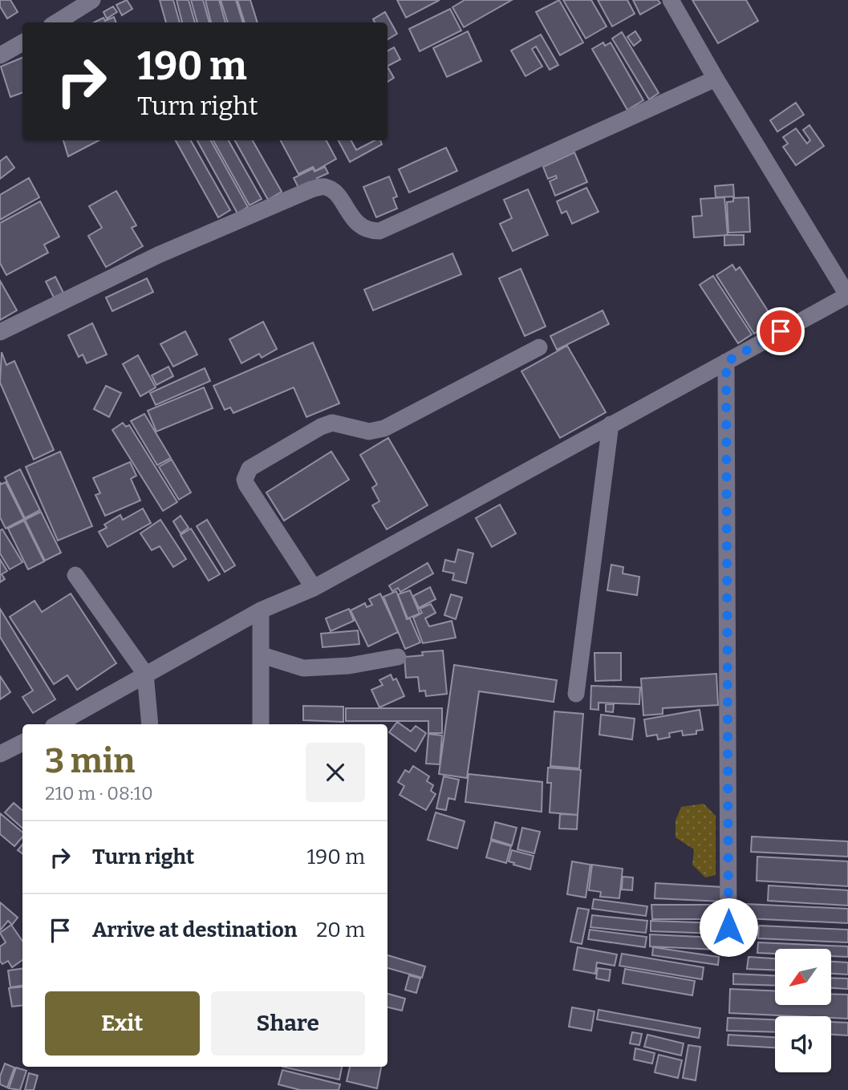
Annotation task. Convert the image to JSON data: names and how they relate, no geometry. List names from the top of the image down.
{
  "north": "bottom left",
  "page": {
    "turn": ["190 m", "Turn right"],
    "heading": ["3 min", "210 m · 08:10"],
    "list": [
      {
        "name": "Turn right",
        "value": "190 m"
      },
      {
        "name": "Arrive at destination",
        "value": "20 m"
      }
    ],
    "buttons": ["Exit", "Share"]
  }
}
